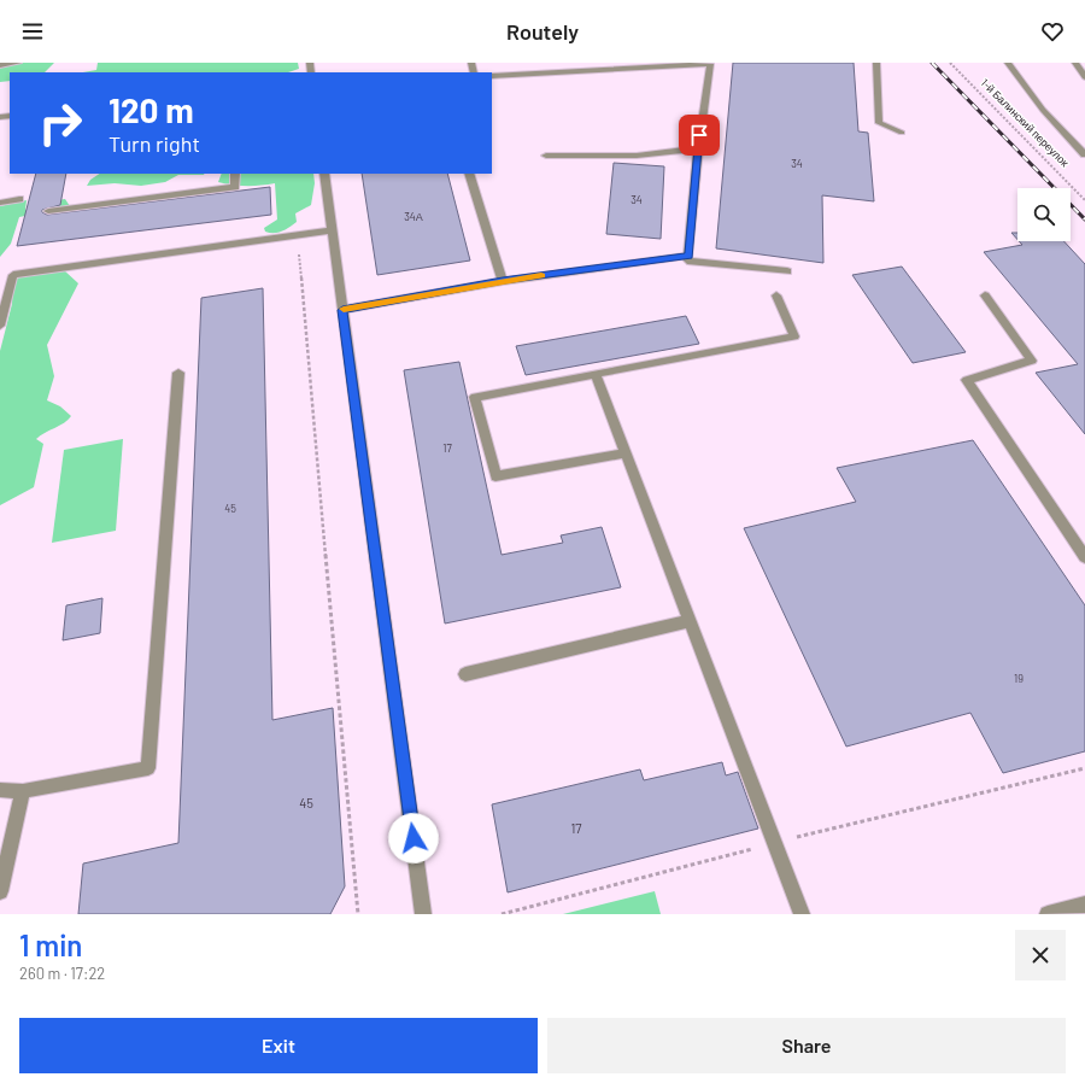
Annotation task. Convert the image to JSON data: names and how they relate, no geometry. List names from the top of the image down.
{
  "streets": {
    "street": ["1-й Балинский переулок"]
  },
  "house_numbers": [
    "34",
    "34",
    "34А",
    "17",
    "45",
    "19",
    "45",
    "17"
  ],
  "page": {
    "header": "Routely",
    "turn": ["120 m", "Turn right"],
    "heading": ["1 min", "260 m · 17:22"],
    "buttons": ["Exit", "Share"]
  }
}
